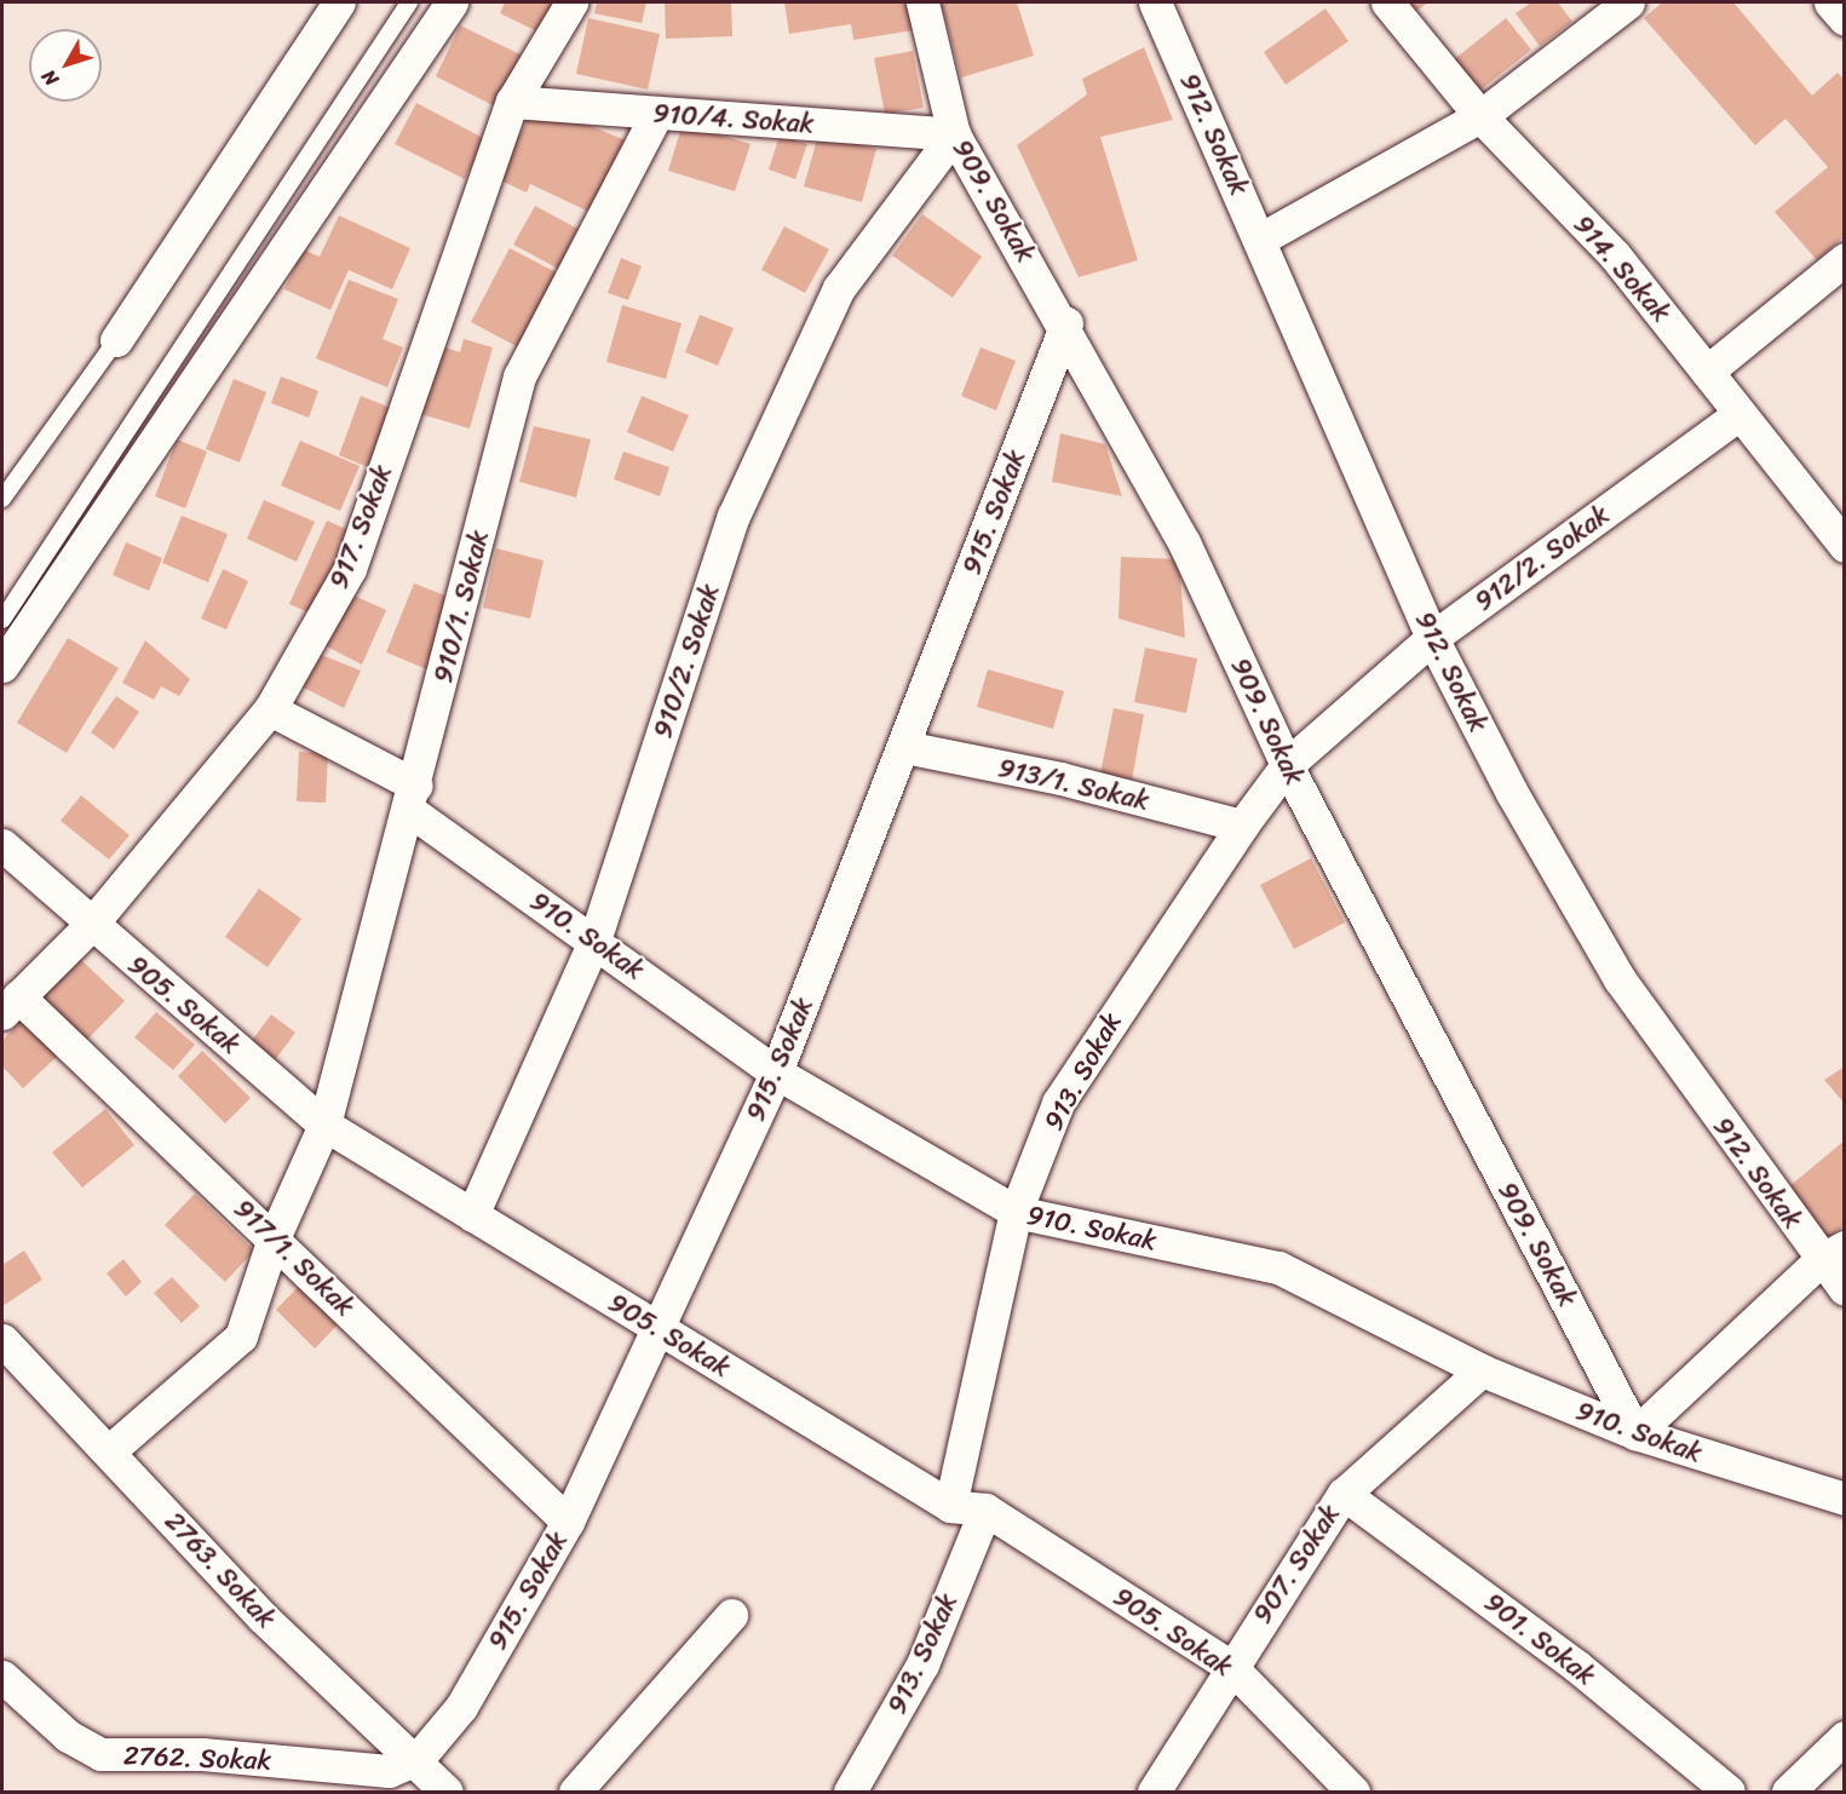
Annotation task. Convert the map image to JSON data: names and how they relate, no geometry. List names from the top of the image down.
{
  "streets": {
    "street": [
      "910/4. Sokak",
      "912. Sokak",
      "909. Sokak",
      "914. Sokak",
      "915. Sokak",
      "917. Sokak",
      "912/2. Sokak",
      "910/1. Sokak",
      "910/2. Sokak",
      "913/1. Sokak",
      "910. Sokak",
      "905. Sokak",
      "913. Sokak",
      "917/1. Sokak",
      "907. Sokak",
      "2763. Sokak",
      "901. Sokak",
      "2762. Sokak"
    ]
  },
  "crossings": [
    ["910/4. Sokak", "909. Sokak"],
    ["910/4. Sokak", "917. Sokak"],
    ["910/4. Sokak", "910/1. Sokak"],
    ["910/4. Sokak", "910/2. Sokak"],
    ["912. Sokak", "912/2. Sokak"],
    ["909. Sokak", "915. Sokak"],
    ["909. Sokak", "912/2. Sokak"],
    ["909. Sokak", "910/2. Sokak"],
    ["909. Sokak", "910. Sokak"],
    ["909. Sokak", "913. Sokak"],
    ["914. Sokak", "912/2. Sokak"],
    ["915. Sokak", "913/1. Sokak"],
    ["915. Sokak", "910. Sokak"],
    ["915. Sokak", "905. Sokak"],
    ["915. Sokak", "917/1. Sokak"],
    ["915. Sokak", "2763. Sokak"],
    ["915. Sokak", "2762. Sokak"],
    ["917. Sokak", "910. Sokak"],
    ["917. Sokak", "905. Sokak"],
    ["917. Sokak", "917/1. Sokak"],
    ["912/2. Sokak", "913. Sokak"],
    ["910/1. Sokak", "910. Sokak"],
    ["910/1. Sokak", "905. Sokak"],
    ["910/1. Sokak", "917/1. Sokak"],
    ["910/1. Sokak", "2763. Sokak"],
    ["910/2. Sokak", "910. Sokak"],
    ["910/2. Sokak", "905. Sokak"],
    ["913/1. Sokak", "913. Sokak"],
    ["910. Sokak", "913. Sokak"],
    ["910. Sokak", "907. Sokak"],
    ["905. Sokak", "913. Sokak"],
    ["905. Sokak", "907. Sokak"],
    ["907. Sokak", "901. Sokak"],
    ["2763. Sokak", "2762. Sokak"]
  ],
  "north": "bottom left"
}
